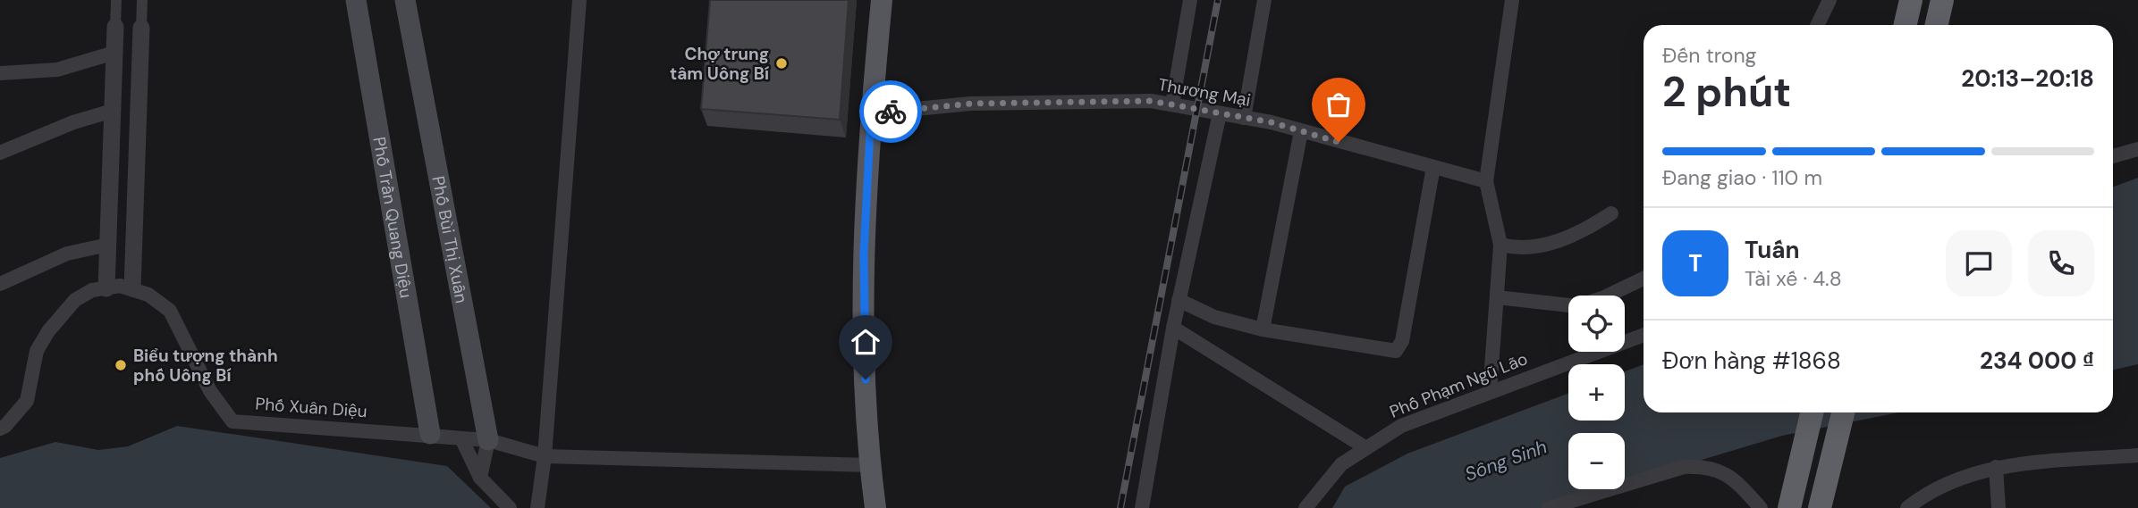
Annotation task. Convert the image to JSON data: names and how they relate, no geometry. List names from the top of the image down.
{
  "streets": {
    "main road": ["Phố Trần Quang Diệu", "Phố Bùi Thị Xuân"],
    "street": ["Thương Mại", "Phố Phạm Ngũ Lão", "Phố Xuân Diệu"]
  },
  "crossings": [
    ["Phố Trần Quang Diệu", "Phố Xuân Diệu"],
    ["Phố Bùi Thị Xuân", "Phố Xuân Diệu"]
  ],
  "water": ["Sông Sinh"],
  "places": ["Chợ trung tâm Uông Bí", "Biểu tượng thành phố Uông Bí"],
  "page": {
    "heading": ["2 phút", "Đến trong", "20:13–20:18"],
    "panel": [
      "Tuấn",
      "Tài xế · 4.8",
      "Đơn hàng #1868",
      "234 000 ₫"
    ],
    "bar": "Đang giao · 110 m",
    "round": "T",
    "map_buttons": ["+", "−"]
  }
}
